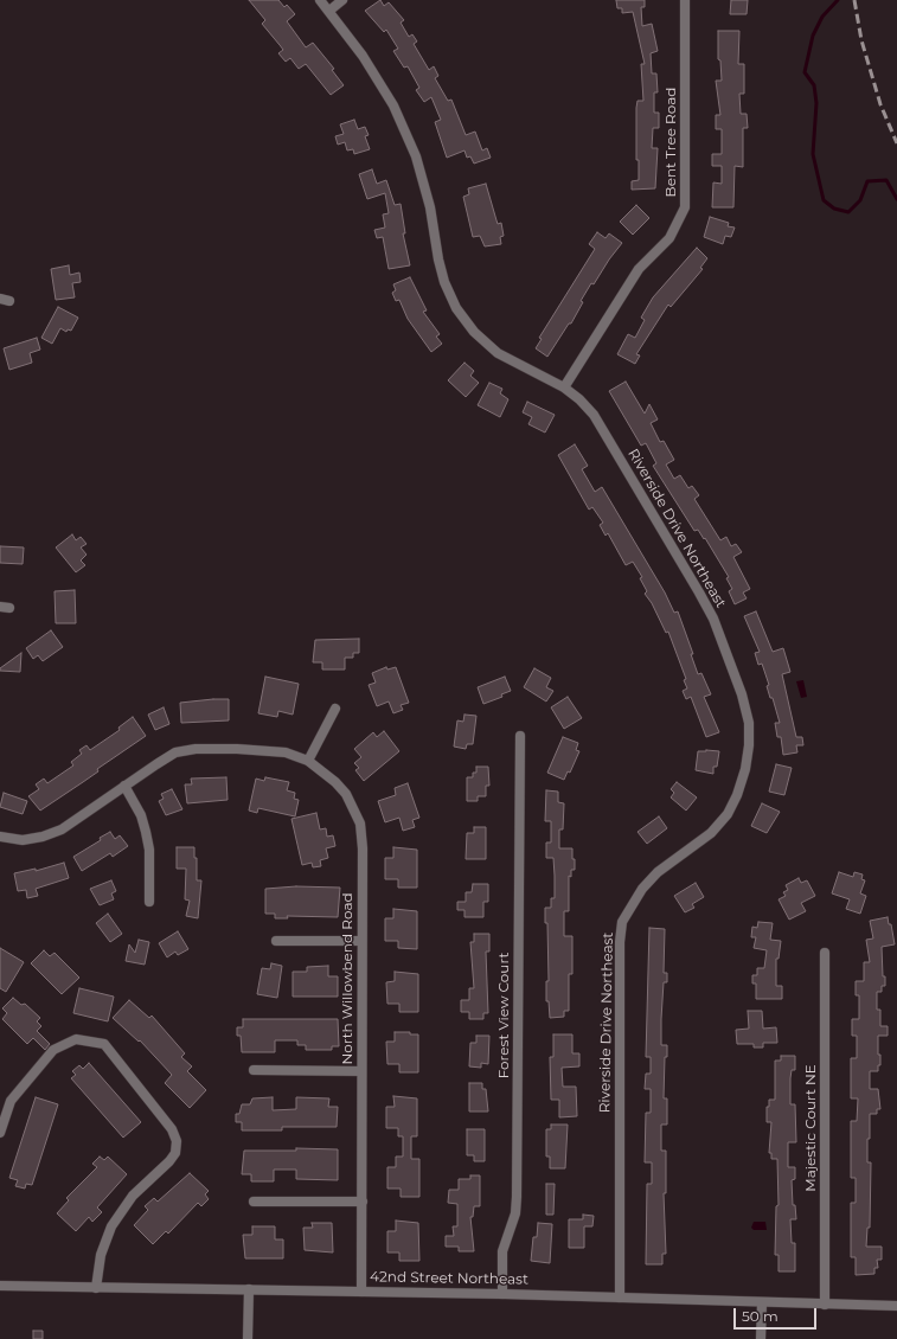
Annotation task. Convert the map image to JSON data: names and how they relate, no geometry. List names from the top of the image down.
{
  "streets": {
    "street": [
      "Bent Tree Road",
      "Riverside Drive Northeast",
      "North Willowbend Road",
      "Forest View Court",
      "Majestic Court NE",
      "42nd Street Northeast"
    ]
  },
  "crossings": [
    ["Bent Tree Road", "Riverside Drive Northeast"],
    ["Riverside Drive Northeast", "42nd Street Northeast"],
    ["North Willowbend Road", "42nd Street Northeast"],
    ["Forest View Court", "42nd Street Northeast"],
    ["Majestic Court NE", "42nd Street Northeast"]
  ],
  "scale_bar": "50 m"
}
